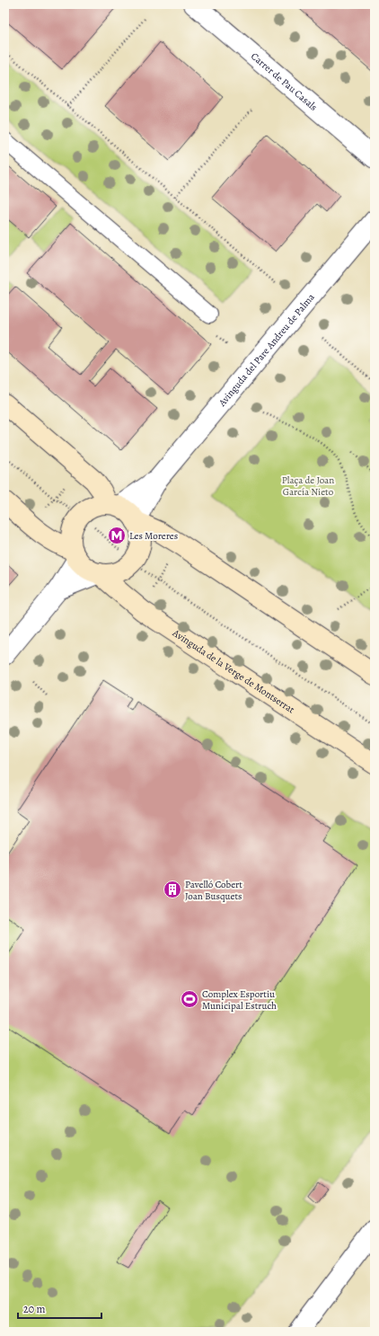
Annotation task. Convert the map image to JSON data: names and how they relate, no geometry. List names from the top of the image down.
{
  "streets": {
    "street": ["Carrer de Pau Casals", "Avinguda del Pare Andreu de Palma", "Avinguda de la Verge de Montserrat"]
  },
  "crossings": [
    ["Avinguda del Pare Andreu de Palma", "Avinguda de la Verge de Montserrat"]
  ],
  "parks": ["Plaça de Joan García Nieto"],
  "places": {
    "metro station": ["Les Moreres"],
    "building": ["Pavelló Cobert Joan Busquets"],
    "sports": ["Complex Esportiu Municipal Estruch"]
  },
  "scale_bar": "20 m"
}
